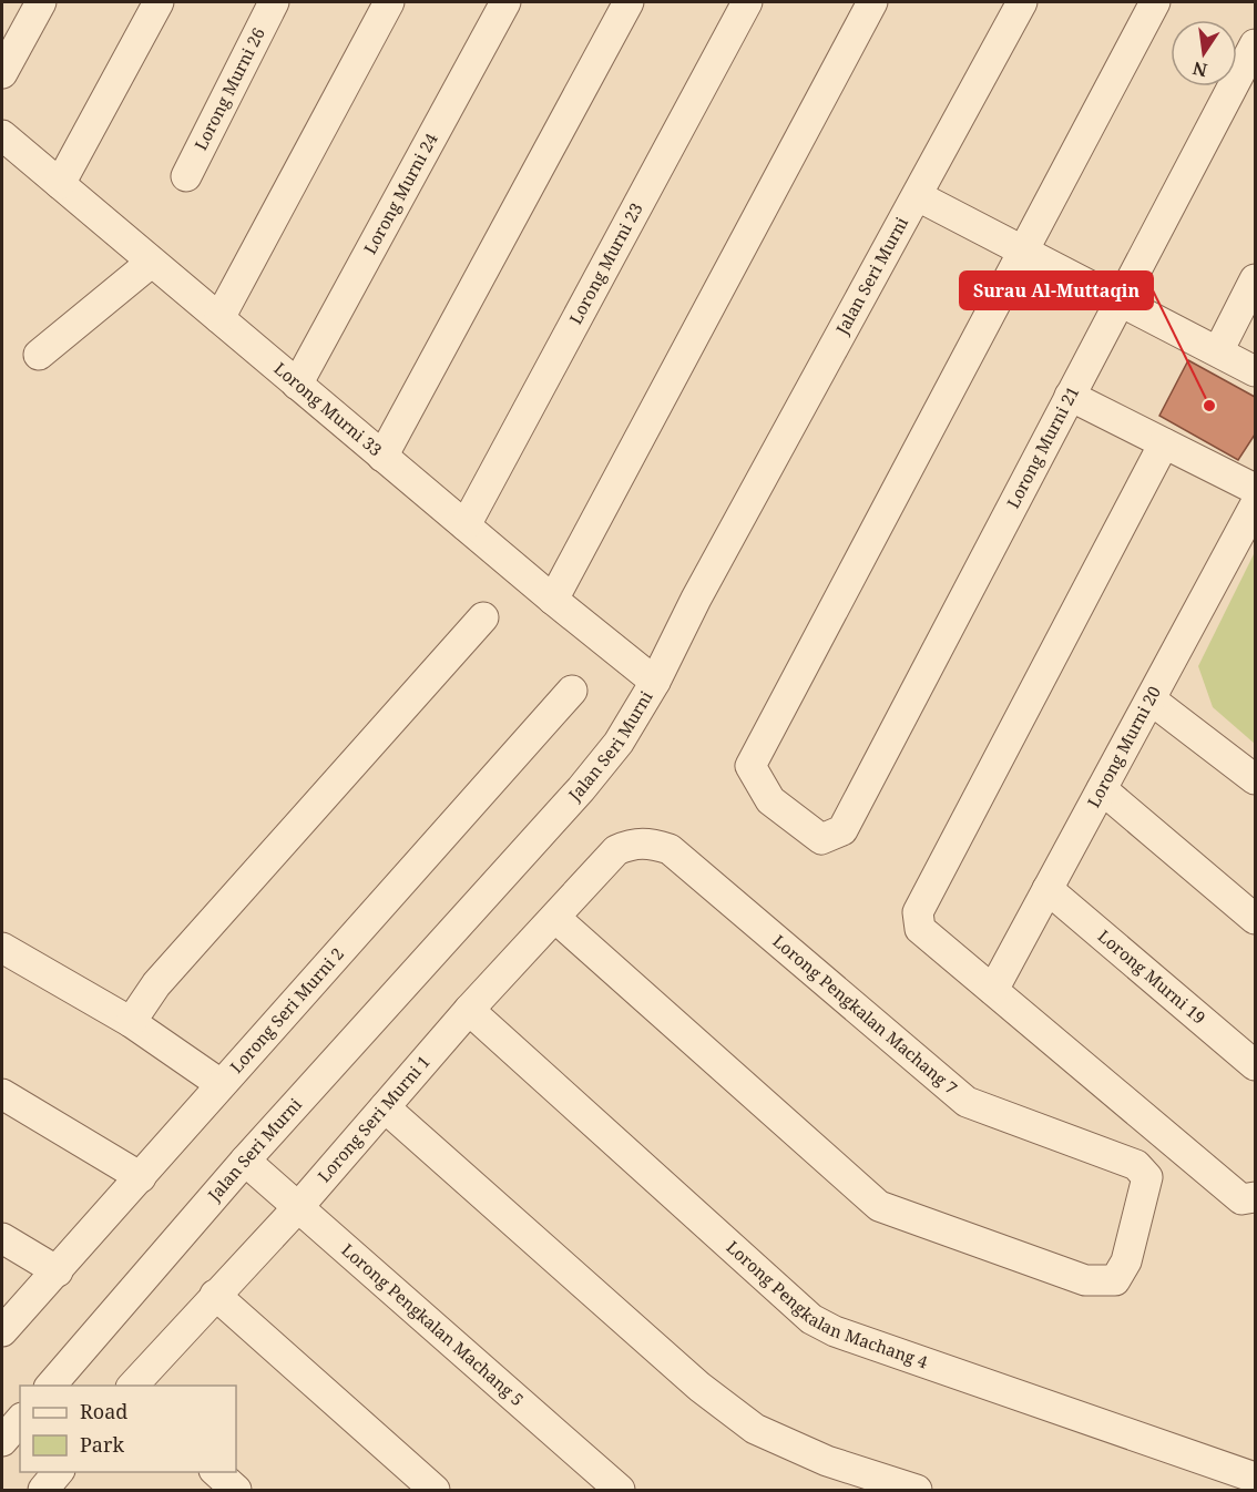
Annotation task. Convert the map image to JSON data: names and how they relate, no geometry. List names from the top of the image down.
{
  "streets": {
    "street": [
      "Lorong Murni 26",
      "Lorong Murni 24",
      "Lorong Murni 23",
      "Jalan Seri Murni",
      "Lorong Murni 33",
      "Lorong Murni 21",
      "Lorong Murni 20",
      "Lorong Murni 19",
      "Lorong Seri Murni 2",
      "Lorong Pengkalan Machang 7",
      "Lorong Seri Murni 1",
      "Lorong Pengkalan Machang 4",
      "Lorong Pengkalan Machang 5"
    ]
  },
  "crossings": [
    ["Lorong Murni 24", "Lorong Murni 33"],
    ["Lorong Murni 23", "Lorong Murni 33"],
    ["Jalan Seri Murni", "Lorong Murni 33"],
    ["Jalan Seri Murni", "Lorong Pengkalan Machang 5"],
    ["Lorong Murni 20", "Lorong Murni 19"],
    ["Lorong Pengkalan Machang 7", "Lorong Seri Murni 1"],
    ["Lorong Seri Murni 1", "Lorong Pengkalan Machang 4"],
    ["Lorong Seri Murni 1", "Lorong Pengkalan Machang 5"]
  ],
  "places": ["Surau Al-Muttaqin"],
  "legend": ["Road", "Park"],
  "north": "bottom"
}
